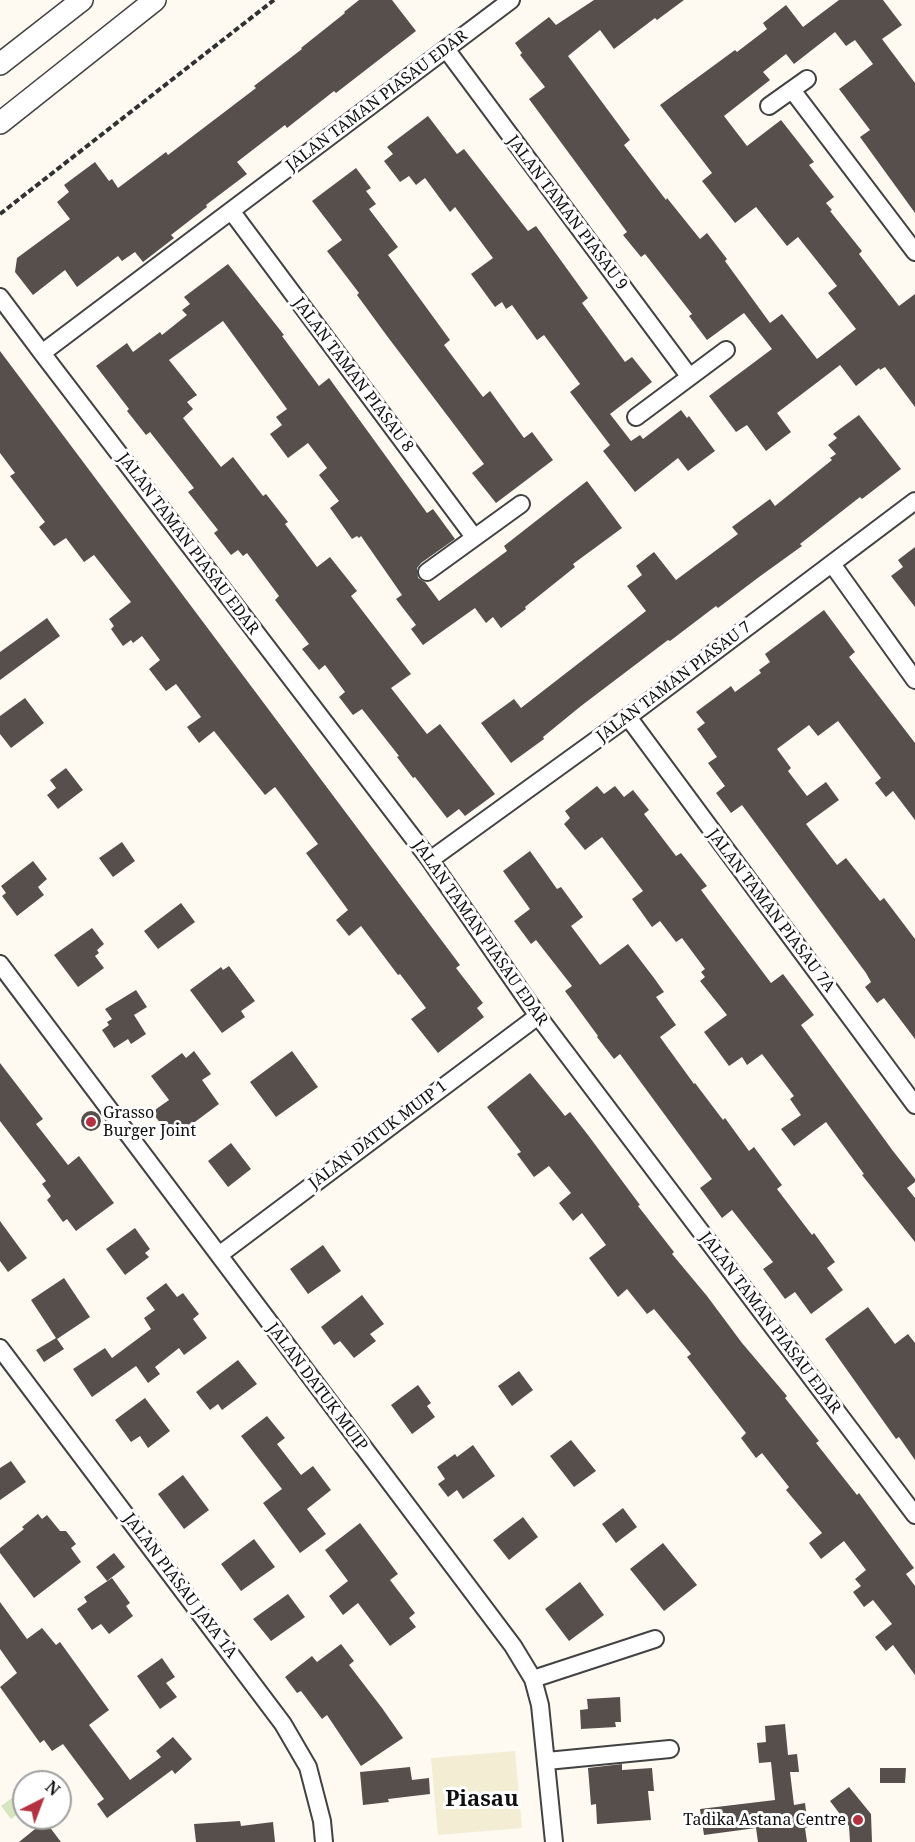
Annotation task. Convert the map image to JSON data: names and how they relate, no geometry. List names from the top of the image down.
{
  "streets": {
    "street": [
      "JALAN TAMAN PIASAU EDAR",
      "JALAN TAMAN PIASAU 9",
      "JALAN TAMAN PIASAU 8",
      "JALAN TAMAN PIASAU 7",
      "JALAN TAMAN PIASAU 7A",
      "JALAN DATUK MUIP 1",
      "JALAN DATUK MUIP",
      "JALAN PIASAU JAYA 1A"
    ]
  },
  "crossings": [
    ["JALAN TAMAN PIASAU EDAR", "JALAN TAMAN PIASAU 9"],
    ["JALAN TAMAN PIASAU EDAR", "JALAN TAMAN PIASAU 8"],
    ["JALAN TAMAN PIASAU EDAR", "JALAN TAMAN PIASAU 7"],
    ["JALAN TAMAN PIASAU EDAR", "JALAN DATUK MUIP 1"],
    ["JALAN TAMAN PIASAU 7", "JALAN TAMAN PIASAU 7A"],
    ["JALAN DATUK MUIP 1", "JALAN DATUK MUIP"]
  ],
  "districts": ["Piasau"],
  "places": ["Grasso Burger Joint", "Tadika Astana Centre"],
  "north": "top right"
}
